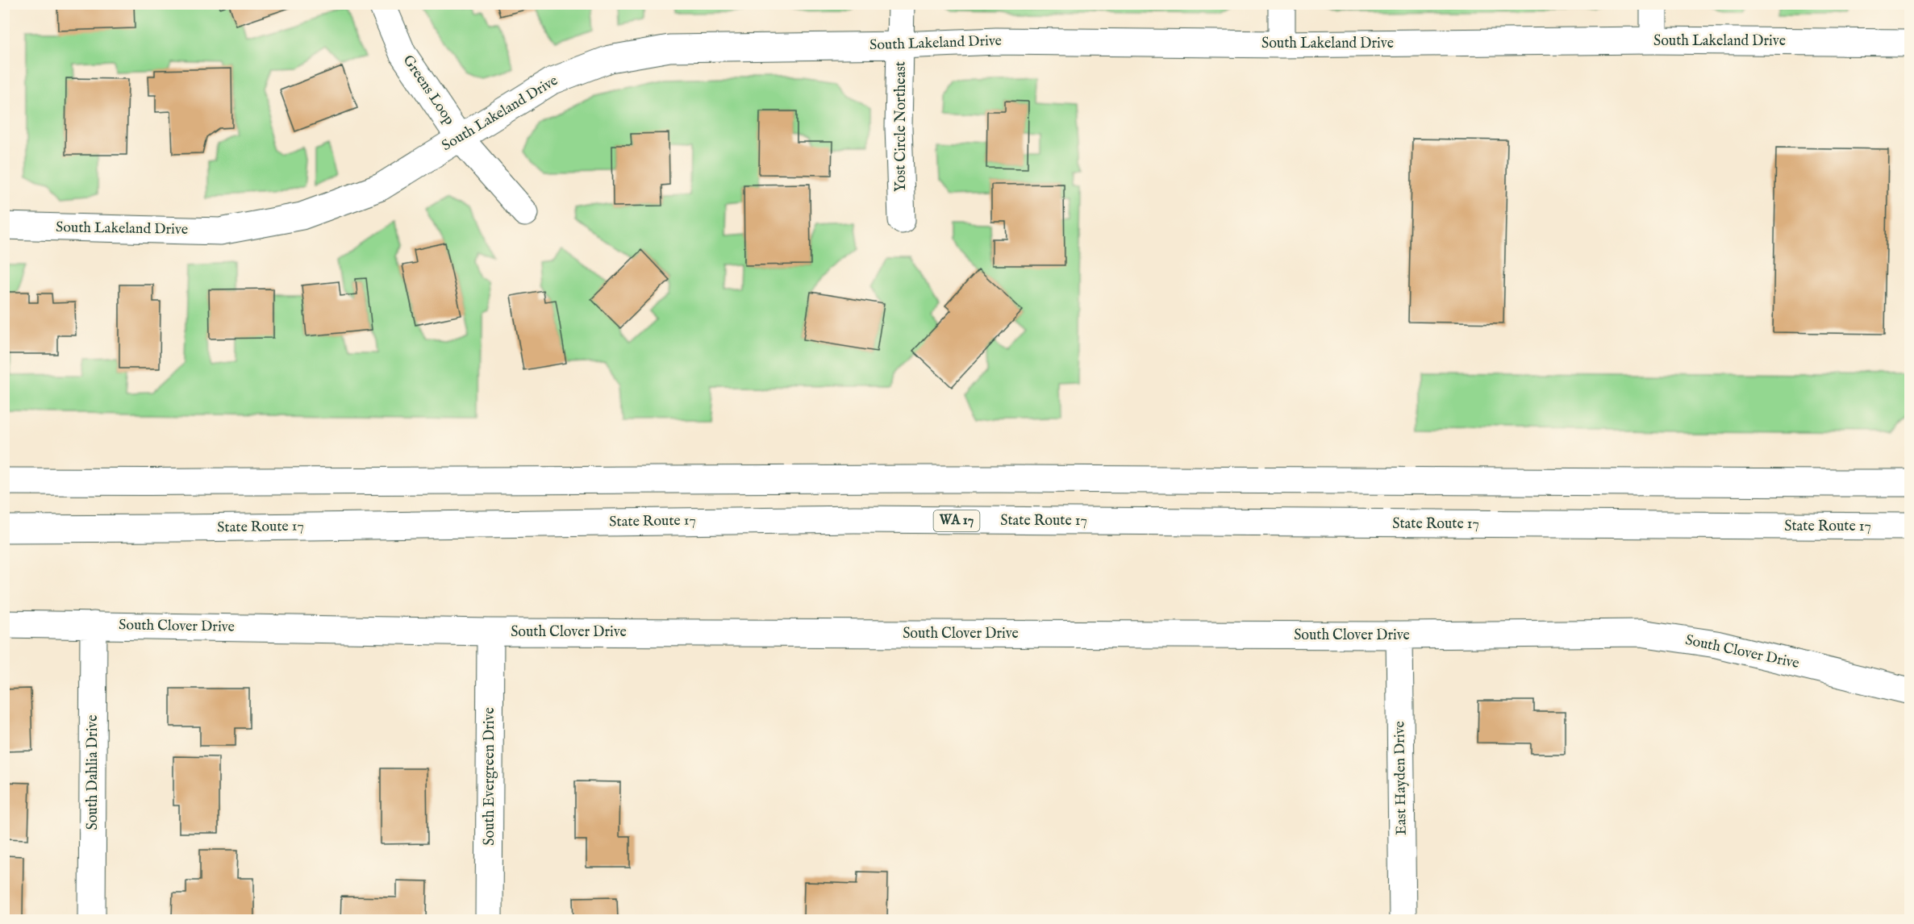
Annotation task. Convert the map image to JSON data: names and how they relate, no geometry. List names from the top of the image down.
{
  "streets": {
    "main road": [
      "South Lakeland Drive",
      "Greens Loop",
      "Yost Circle Northeast",
      "WA 17",
      "State Route 17",
      "South Clover Drive",
      "South Dahlia Drive",
      "South Evergreen Drive",
      "East Hayden Drive"
    ]
  },
  "crossings": [
    ["South Lakeland Drive", "Greens Loop"],
    ["South Lakeland Drive", "Yost Circle Northeast"],
    ["South Clover Drive", "South Dahlia Drive"],
    ["South Clover Drive", "South Evergreen Drive"],
    ["South Clover Drive", "East Hayden Drive"]
  ]
}
